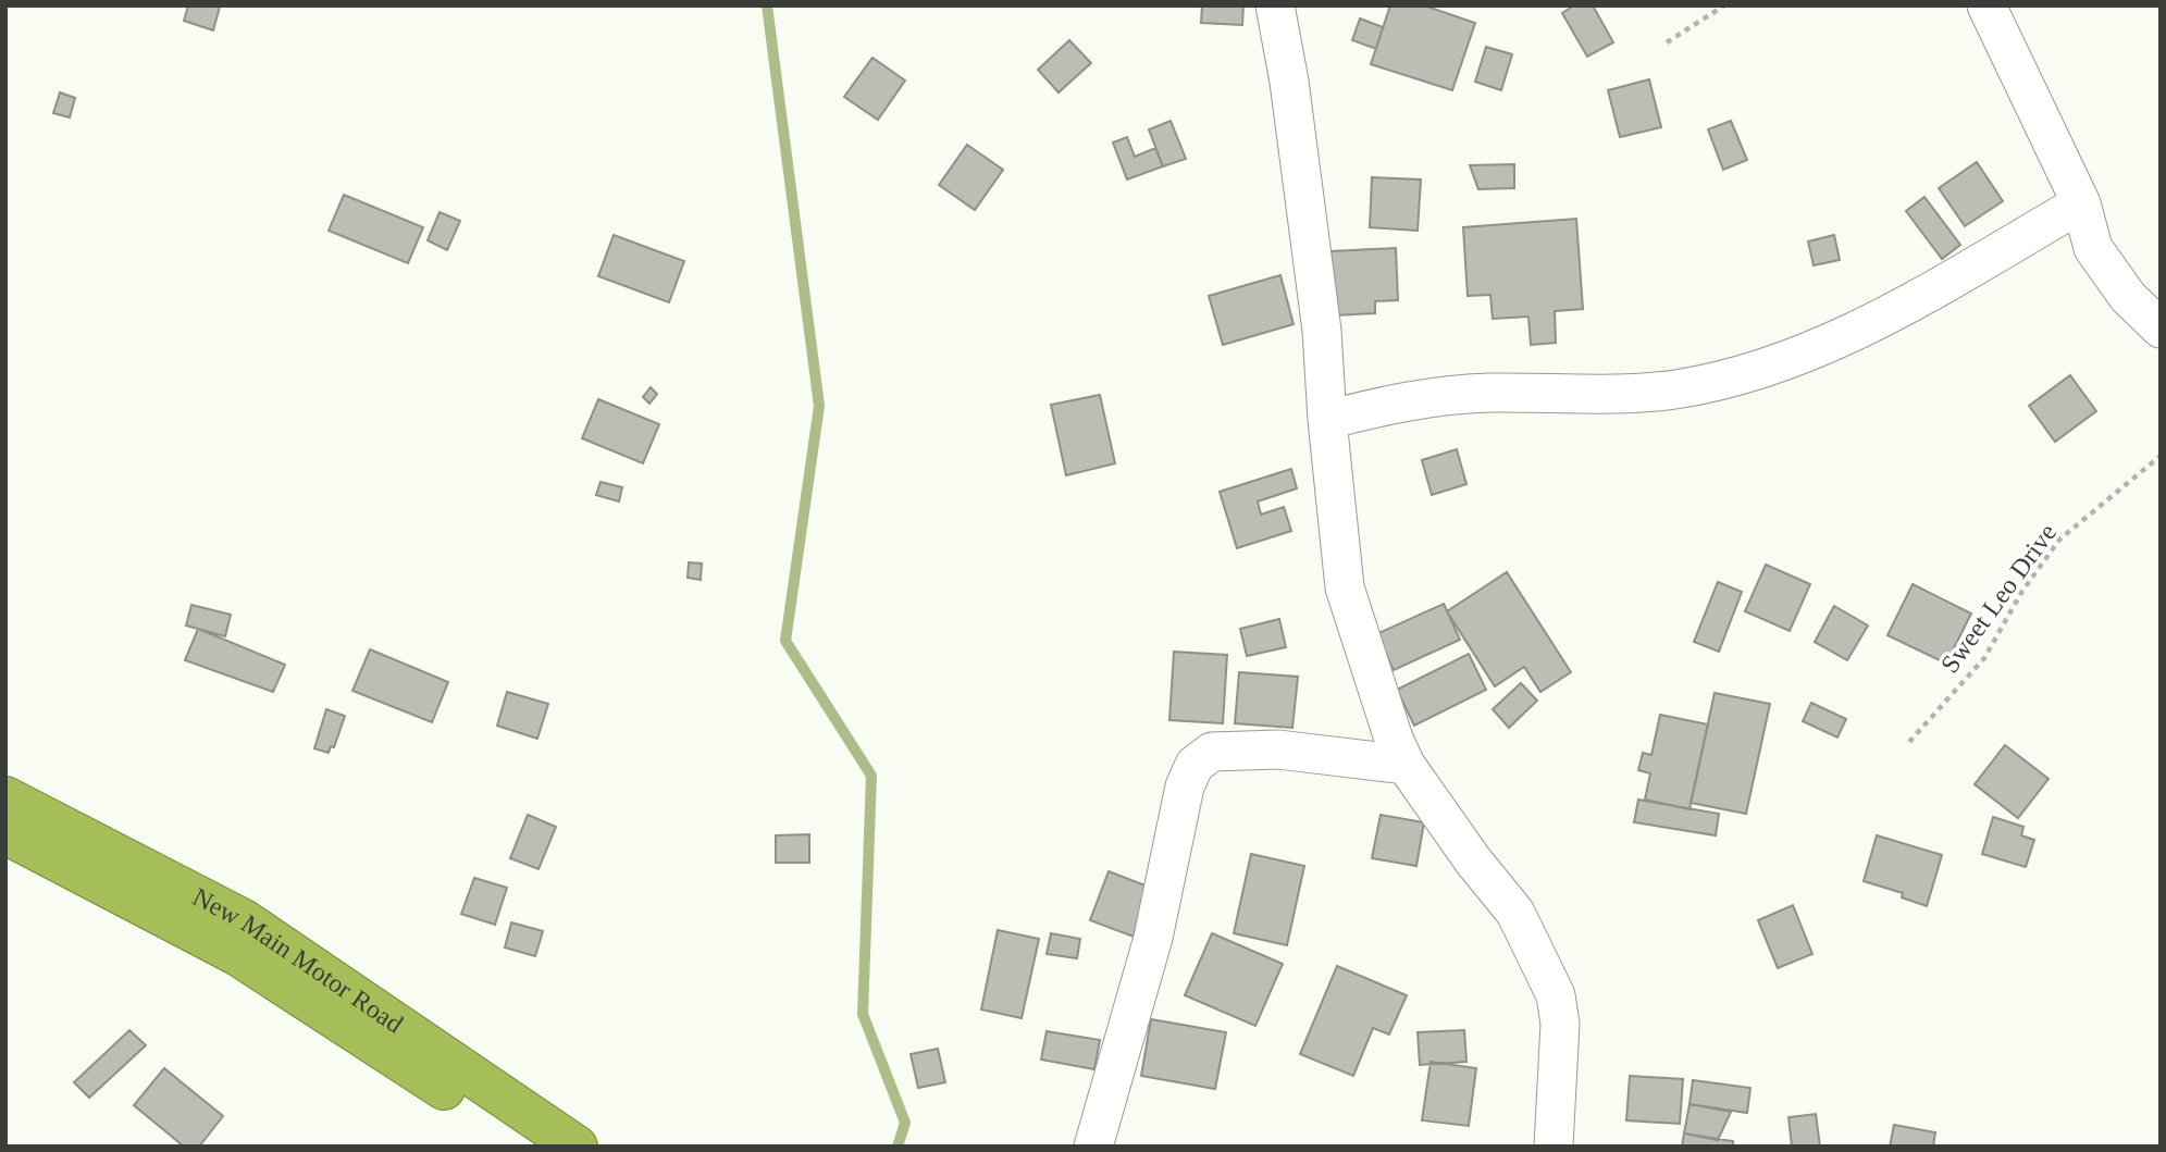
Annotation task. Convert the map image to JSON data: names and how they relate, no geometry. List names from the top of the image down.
{
  "streets": {
    "highway": ["New Main Motor Road"],
    "path": ["Sweet Leo Drive"]
  }
}
